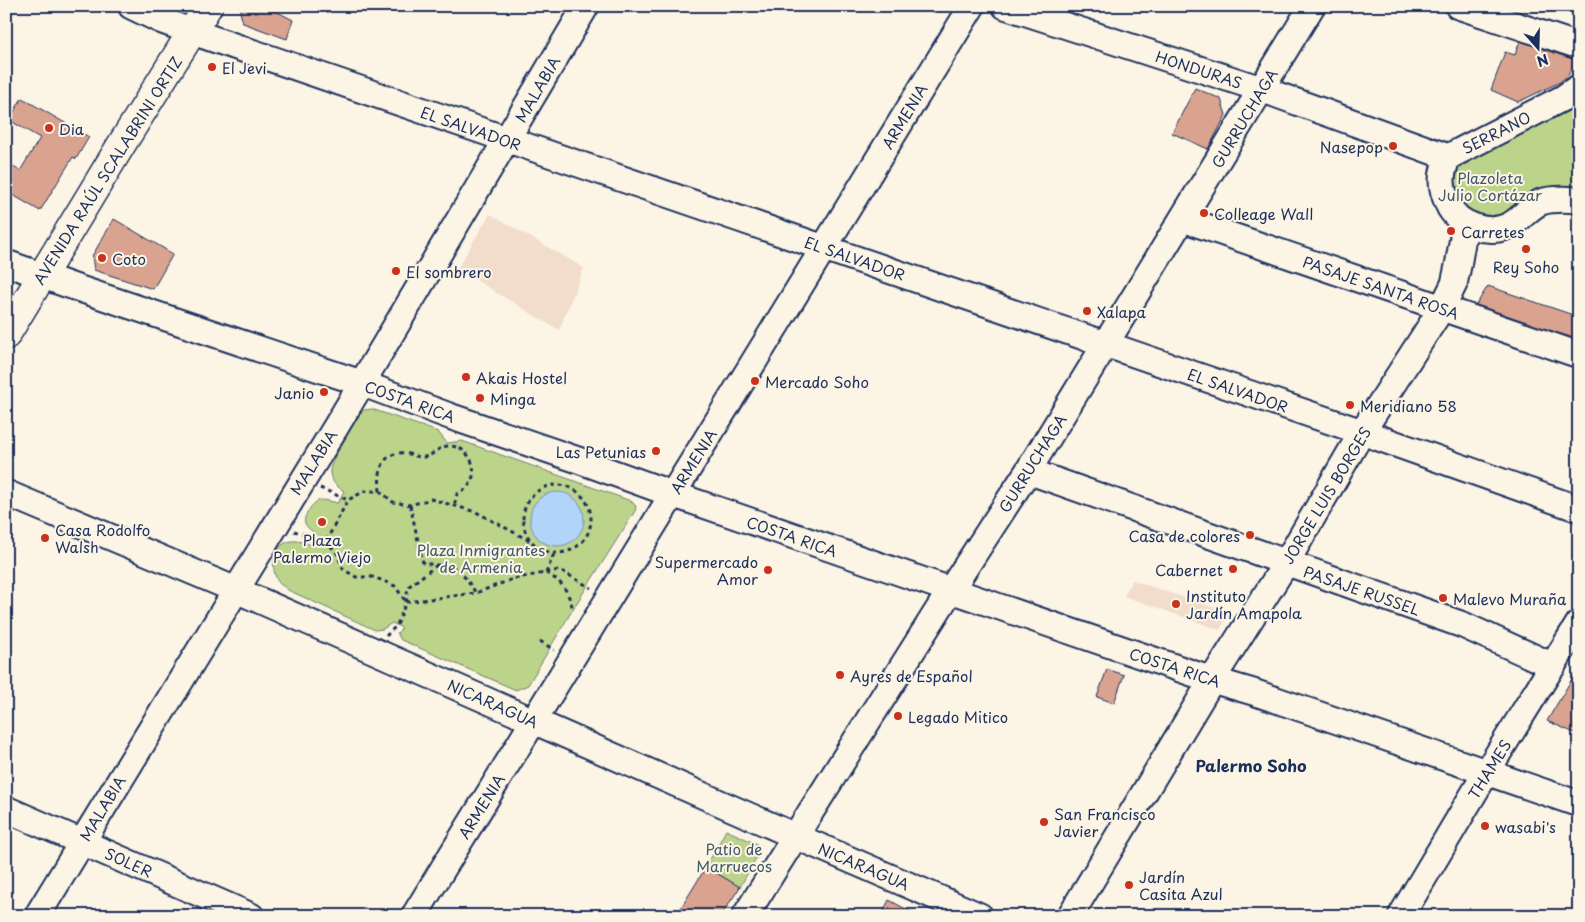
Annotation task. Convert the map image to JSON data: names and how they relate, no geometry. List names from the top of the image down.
{
  "streets": {
    "main road": ["AVENIDA RAÚL SCALABRINI ORTIZ"],
    "street": [
      "HONDURAS",
      "MALABIA",
      "ARMENIA",
      "GURRUCHAGA",
      "EL SALVADOR",
      "SERRANO",
      "PASAJE SANTA ROSA",
      "COSTA RICA",
      "JORGE LUIS BORGES",
      "PASAJE RUSSEL",
      "NICARAGUA",
      "THAMES",
      "SOLER"
    ]
  },
  "crossings": [
    ["HONDURAS", "GURRUCHAGA"],
    ["HONDURAS", "SERRANO"],
    ["MALABIA", "EL SALVADOR"],
    ["MALABIA", "COSTA RICA"],
    ["MALABIA", "NICARAGUA"],
    ["MALABIA", "SOLER"],
    ["ARMENIA", "EL SALVADOR"],
    ["ARMENIA", "COSTA RICA"],
    ["ARMENIA", "NICARAGUA"],
    ["GURRUCHAGA", "EL SALVADOR"],
    ["GURRUCHAGA", "PASAJE SANTA ROSA"],
    ["GURRUCHAGA", "COSTA RICA"],
    ["GURRUCHAGA", "PASAJE RUSSEL"],
    ["GURRUCHAGA", "NICARAGUA"],
    ["EL SALVADOR", "AVENIDA RAÚL SCALABRINI ORTIZ"],
    ["EL SALVADOR", "JORGE LUIS BORGES"],
    ["SERRANO", "JORGE LUIS BORGES"],
    ["AVENIDA RAÚL SCALABRINI ORTIZ", "COSTA RICA"],
    ["PASAJE SANTA ROSA", "JORGE LUIS BORGES"],
    ["COSTA RICA", "JORGE LUIS BORGES"],
    ["COSTA RICA", "THAMES"],
    ["JORGE LUIS BORGES", "PASAJE RUSSEL"],
    ["PASAJE RUSSEL", "THAMES"]
  ],
  "districts": ["Palermo Soho"],
  "parks": ["Plazoleta Julio Cortázar", "Plaza Inmigrantes de Armenia", "Patio de Marruecos"],
  "places": [
    "El Jevi",
    "Dia",
    "Nasepop",
    "Colleage Wall",
    "Carretes",
    "Rey Soho",
    "Coto",
    "El sombrero",
    "Xalapa",
    "Akais Hostel",
    "Mercado Soho",
    "Janio",
    "Minga",
    "Meridiano 58",
    "Las Petunias",
    "Plaza Palermo Viejo",
    "Casa de colores",
    "Casa Rodolfo Walsh",
    "Cabernet",
    "Supermercado Amor",
    "Malevo Muraña",
    "Instituto Jardín Amapola",
    "Ayres de Español",
    "Legado Mitico",
    "San Francisco Javier",
    "wasabi's",
    "Jardín Casita Azul"
  ],
  "north": "bottom"
}
